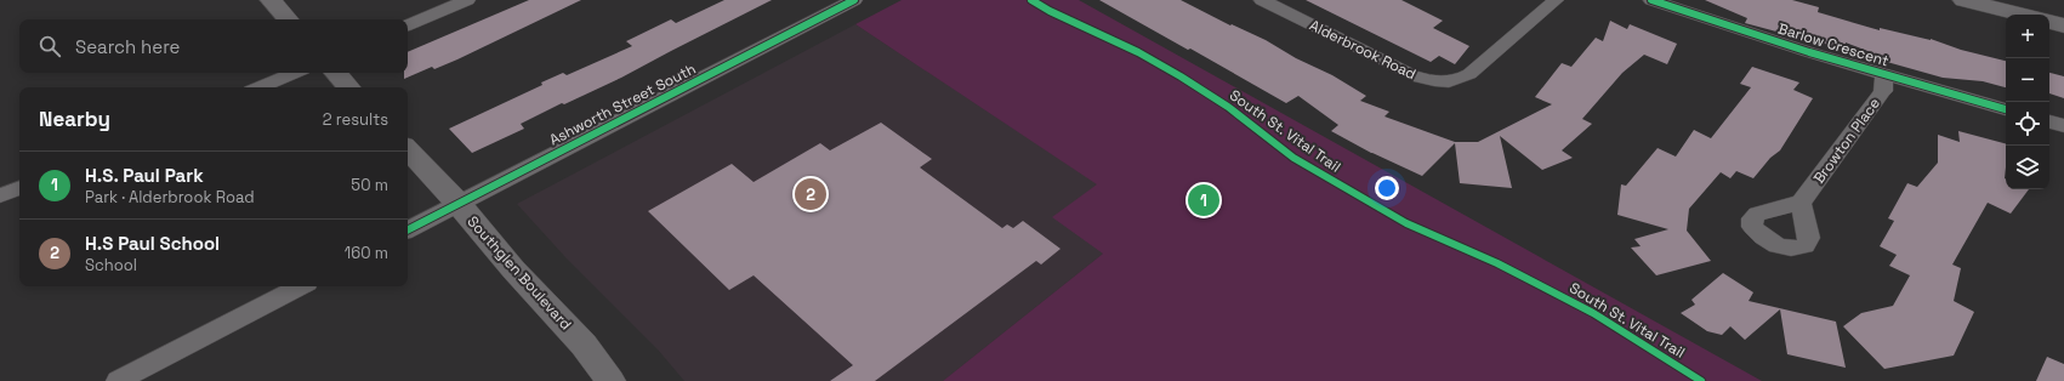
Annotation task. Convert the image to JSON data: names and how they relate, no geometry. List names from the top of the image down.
{
  "streets": {
    "street": [
      "Barlow Crescent",
      "Alderbrook Road",
      "Ashworth Street South",
      "Browton Place",
      "Southglen Boulevard"
    ],
    "cycle path": ["South St. Vital Trail"]
  },
  "crossings": [
    ["Barlow Crescent", "Browton Place"],
    ["Ashworth Street South", "Southglen Boulevard"]
  ],
  "page": {
    "map_buttons": ["+", "−"],
    "search": "Search here",
    "heading": ["Nearby", "2 results"],
    "list": [
      {
        "mark": "1",
        "name": "H.S. Paul Park",
        "note": "Park · Alderbrook Road",
        "value": "50 m"
      },
      {
        "mark": "2",
        "name": "H.S Paul School",
        "note": "School",
        "value": "160 m"
      }
    ],
    "pins": ["2", "1"]
  }
}
